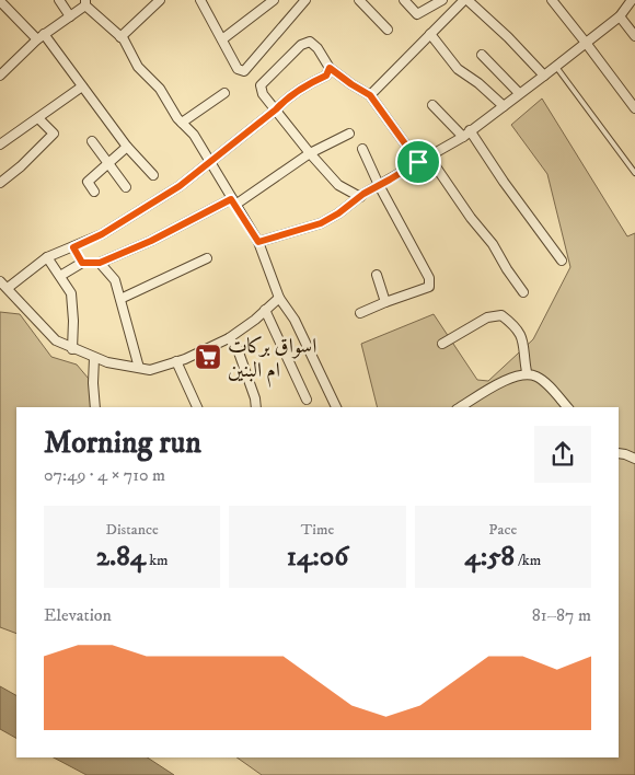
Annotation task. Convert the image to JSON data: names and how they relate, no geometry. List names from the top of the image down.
{
  "places": {
    "supermarket": ["اسواق بركات ام البنين"]
  },
  "page": {
    "heading": ["Morning run", "07:49 · 4 × 710 m"],
    "stats": [
      ["Distance", "2.84 km"],
      ["Time", "14:06"],
      ["Pace", "4:58 /km"]
    ],
    "chart": ["Elevation", "81–87 m"]
  }
}
